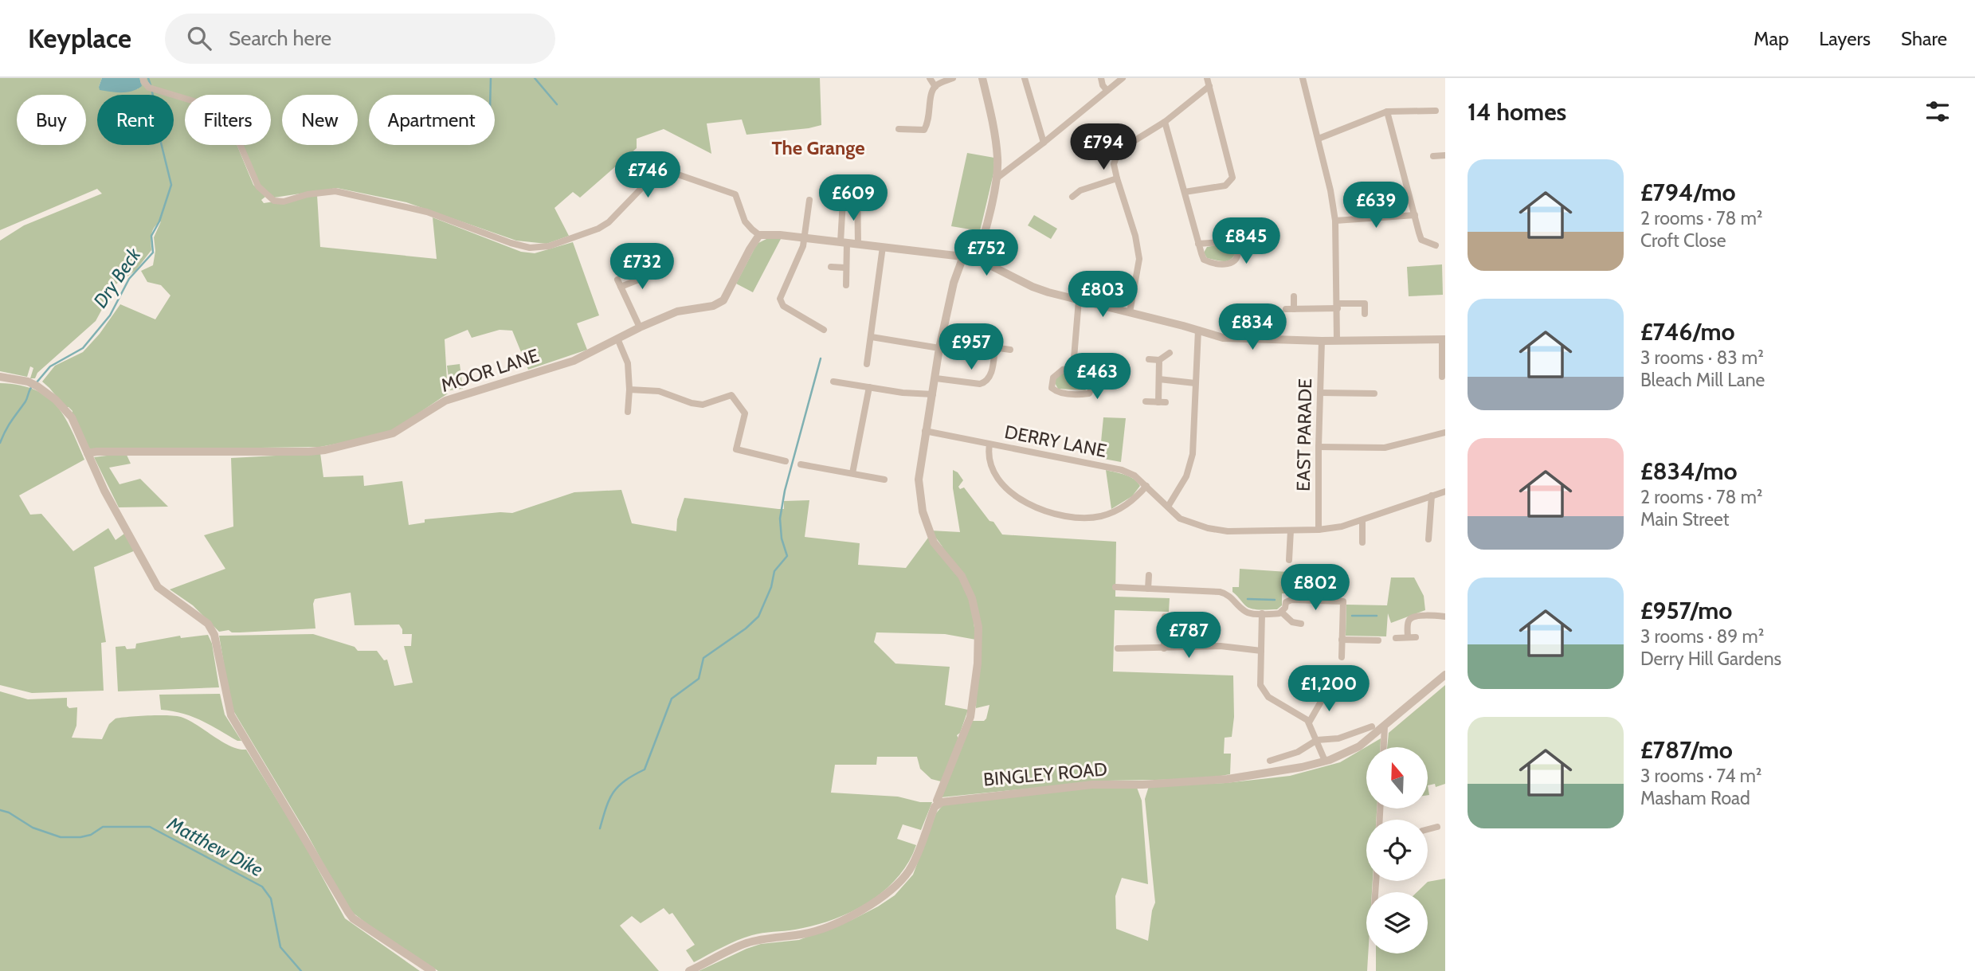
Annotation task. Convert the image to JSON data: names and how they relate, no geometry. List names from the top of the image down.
{
  "streets": {
    "street": [
      "MOOR LANE",
      "EAST PARADE",
      "DERRY LANE",
      "BINGLEY ROAD"
    ]
  },
  "crossings": [
    ["EAST PARADE", "DERRY LANE"]
  ],
  "districts": ["The Grange"],
  "water": ["Dry Beck", "Matthew Dike"],
  "north": "top",
  "page": {
    "header": "Keyplace",
    "search": "Search here",
    "nav": ["Map", "Layers", "Share"],
    "heading": "14 homes",
    "chip": [
      "Buy",
      "Rent",
      "Filters",
      "New",
      "Apartment"
    ],
    "price": [
      "£794",
      "£746",
      "£609",
      "£639",
      "£845",
      "£752",
      "£732",
      "£803",
      "£834",
      "£957",
      "£463",
      "£802",
      "£787",
      "£1,200"
    ],
    "list": [
      {
        "name": "£794/mo",
        "note": "2 rooms · 78 m² · Croft Close"
      },
      {
        "name": "£746/mo",
        "note": "3 rooms · 83 m² · Bleach Mill Lane"
      },
      {
        "name": "£834/mo",
        "note": "2 rooms · 78 m² · Main Street"
      },
      {
        "name": "£957/mo",
        "note": "3 rooms · 89 m² · Derry Hill Gardens"
      },
      {
        "name": "£787/mo",
        "note": "3 rooms · 74 m² · Masham Road"
      }
    ]
  }
}
